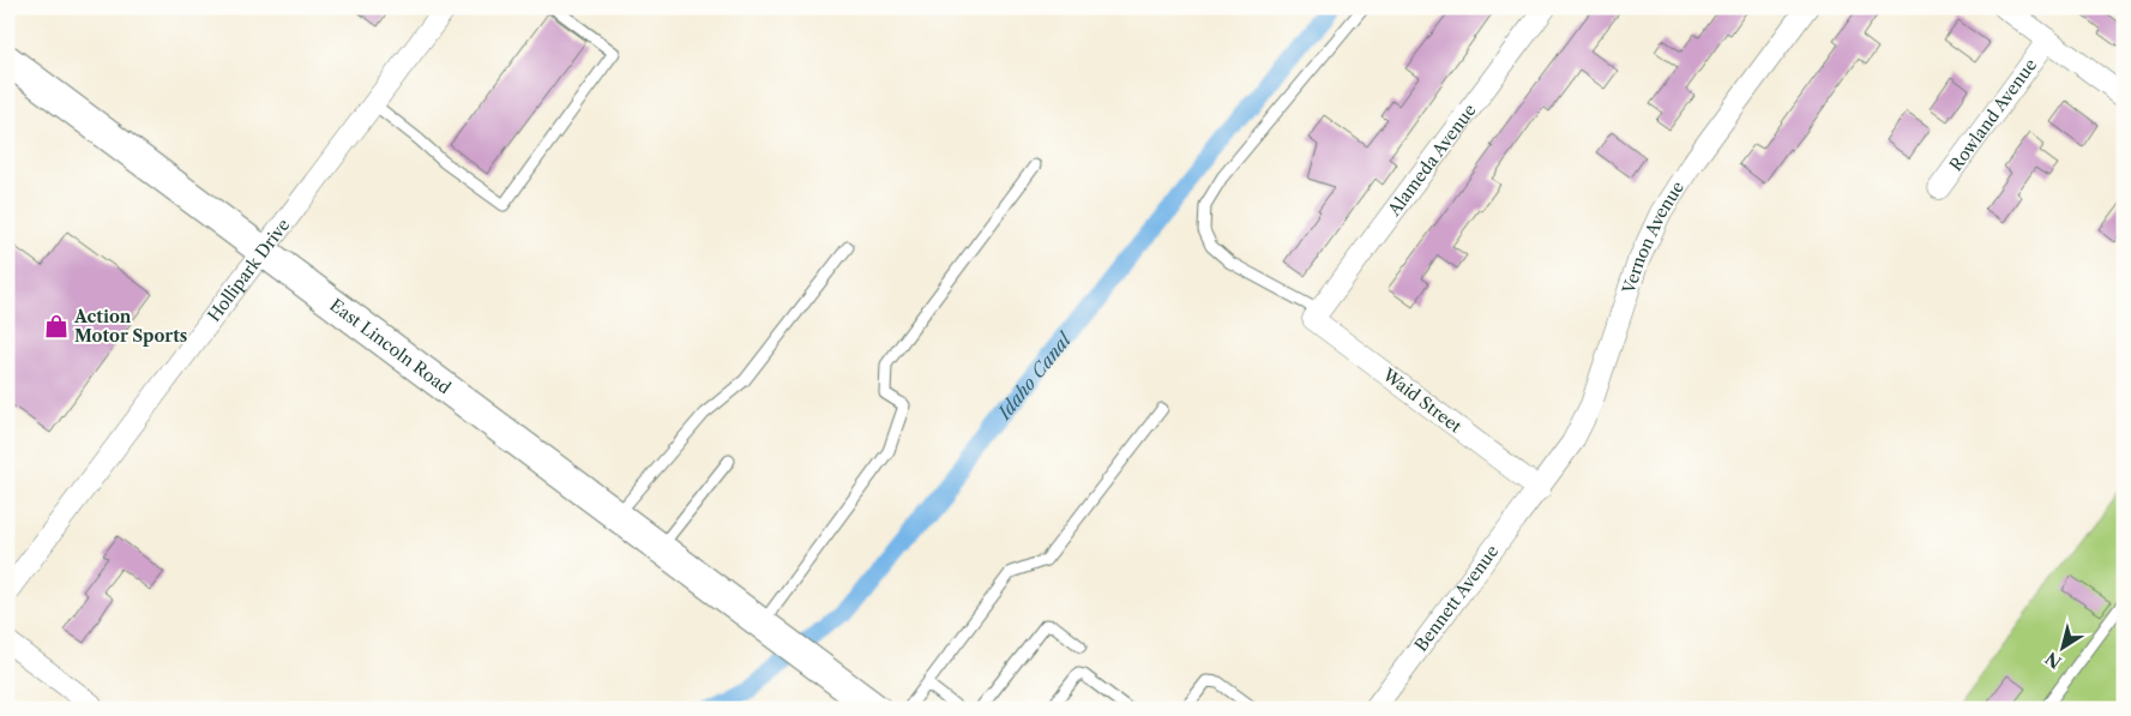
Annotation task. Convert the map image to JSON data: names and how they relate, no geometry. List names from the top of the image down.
{
  "streets": {
    "main road": ["East Lincoln Road"],
    "street": [
      "Rowland Avenue",
      "Alameda Avenue",
      "Vernon Avenue",
      "Hollipark Drive",
      "Waid Street",
      "Bennett Avenue"
    ]
  },
  "crossings": [
    ["Alameda Avenue", "Waid Street"],
    ["Vernon Avenue", "Waid Street"],
    ["Vernon Avenue", "Bennett Avenue"],
    ["Hollipark Drive", "East Lincoln Road"],
    ["Waid Street", "Bennett Avenue"]
  ],
  "water": ["Idaho Canal"],
  "places": {
    "shop": ["Action Motor Sports"]
  },
  "north": "bottom left"
}
